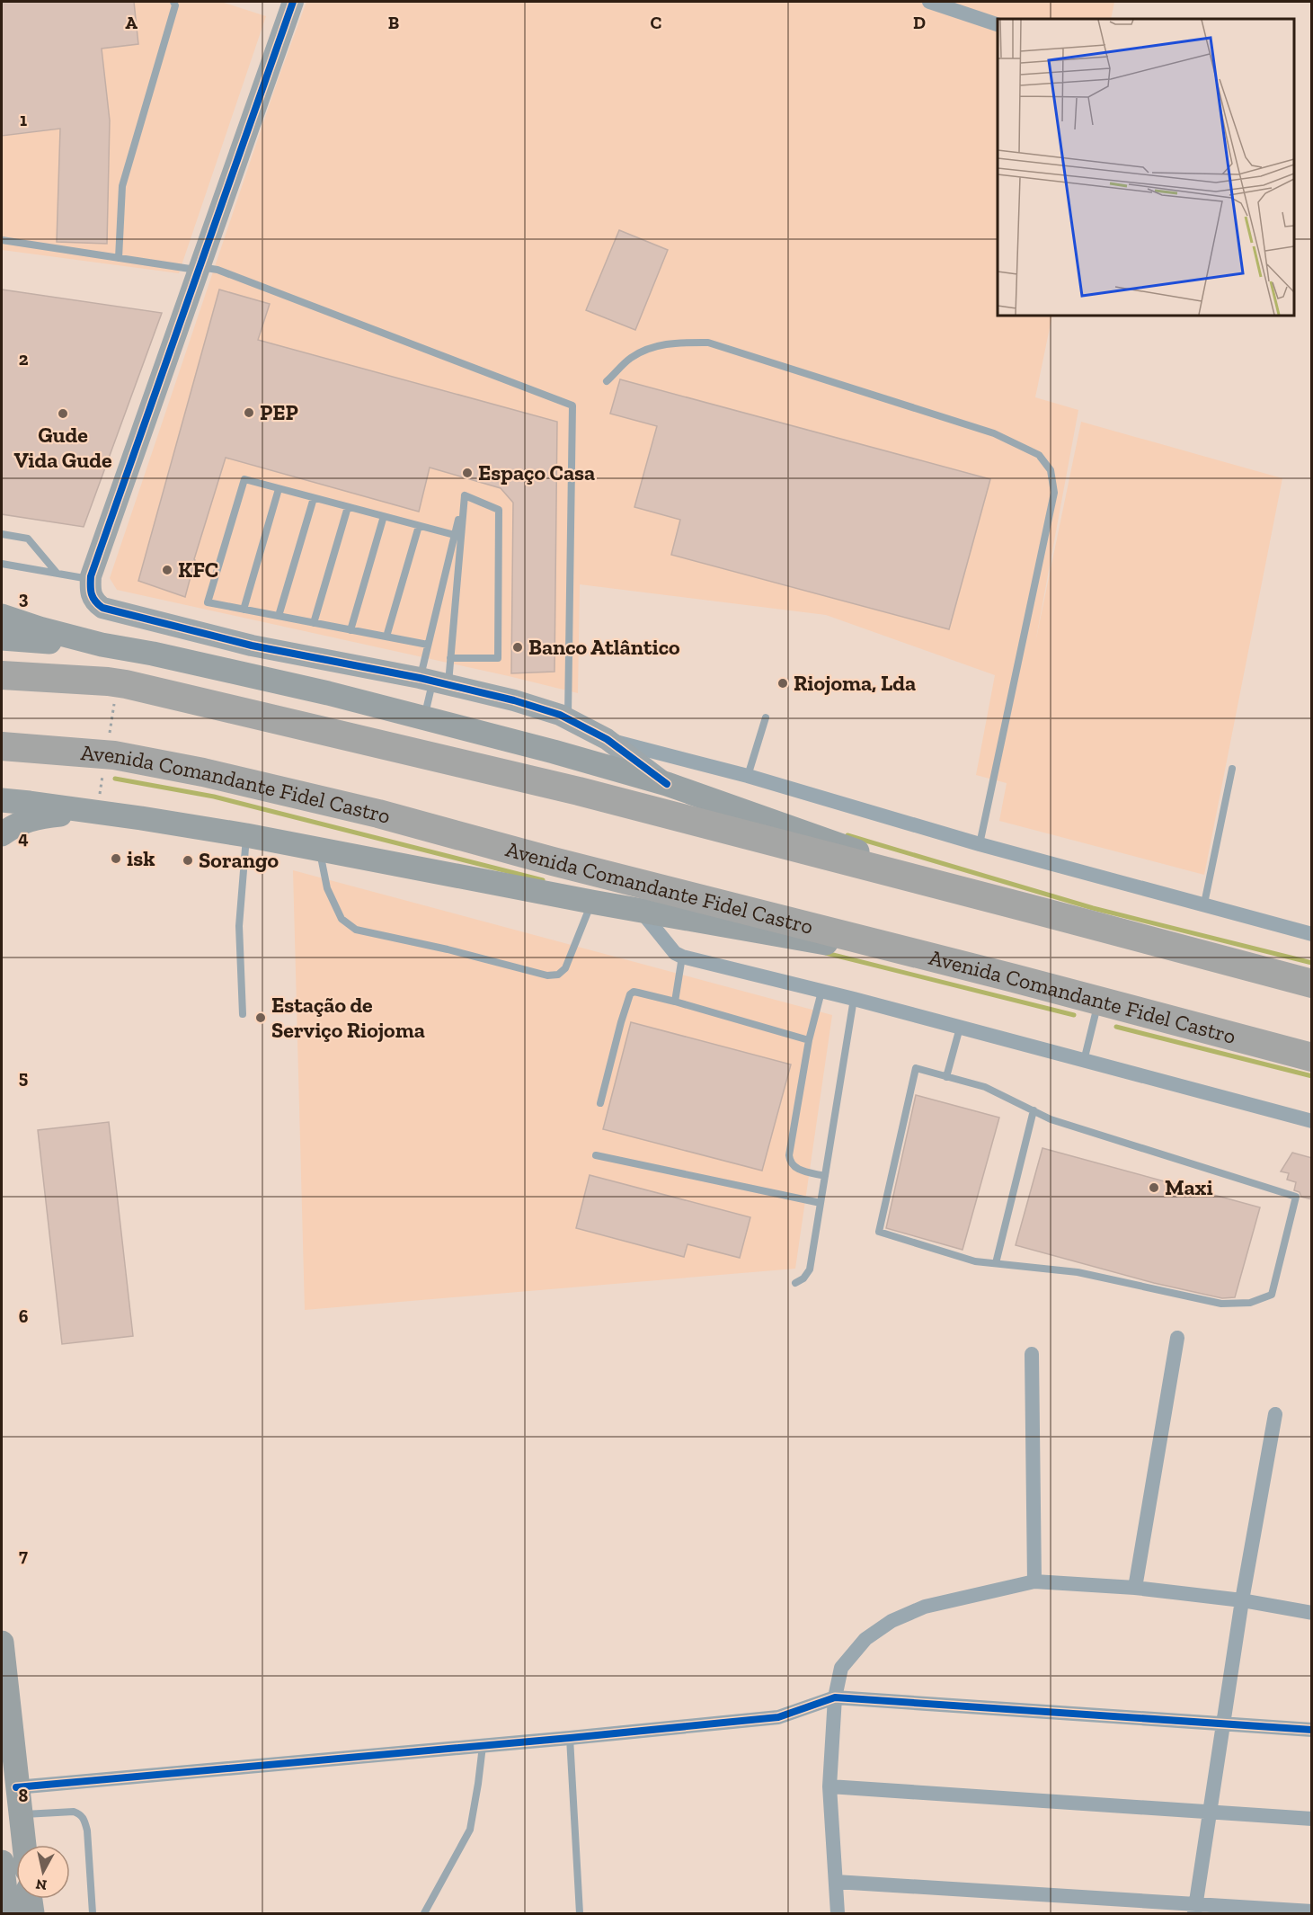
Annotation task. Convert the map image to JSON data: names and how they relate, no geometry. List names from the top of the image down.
{
  "streets": {
    "highway": ["Avenida Comandante Fidel Castro"]
  },
  "places": [
    "PEP",
    "Gude Vida Gude",
    "Espaço Casa",
    "KFC",
    "Banco Atlântico",
    "Riojoma, Lda",
    "isk",
    "Sorango",
    "Estação de Serviço Riojoma",
    "Maxi"
  ],
  "north": "bottom",
  "grid": {
    "columns": [
      "A",
      "B",
      "C",
      "D"
    ],
    "rows": [
      "1",
      "2",
      "3",
      "4",
      "5",
      "6",
      "7",
      "8"
    ]
  }
}
